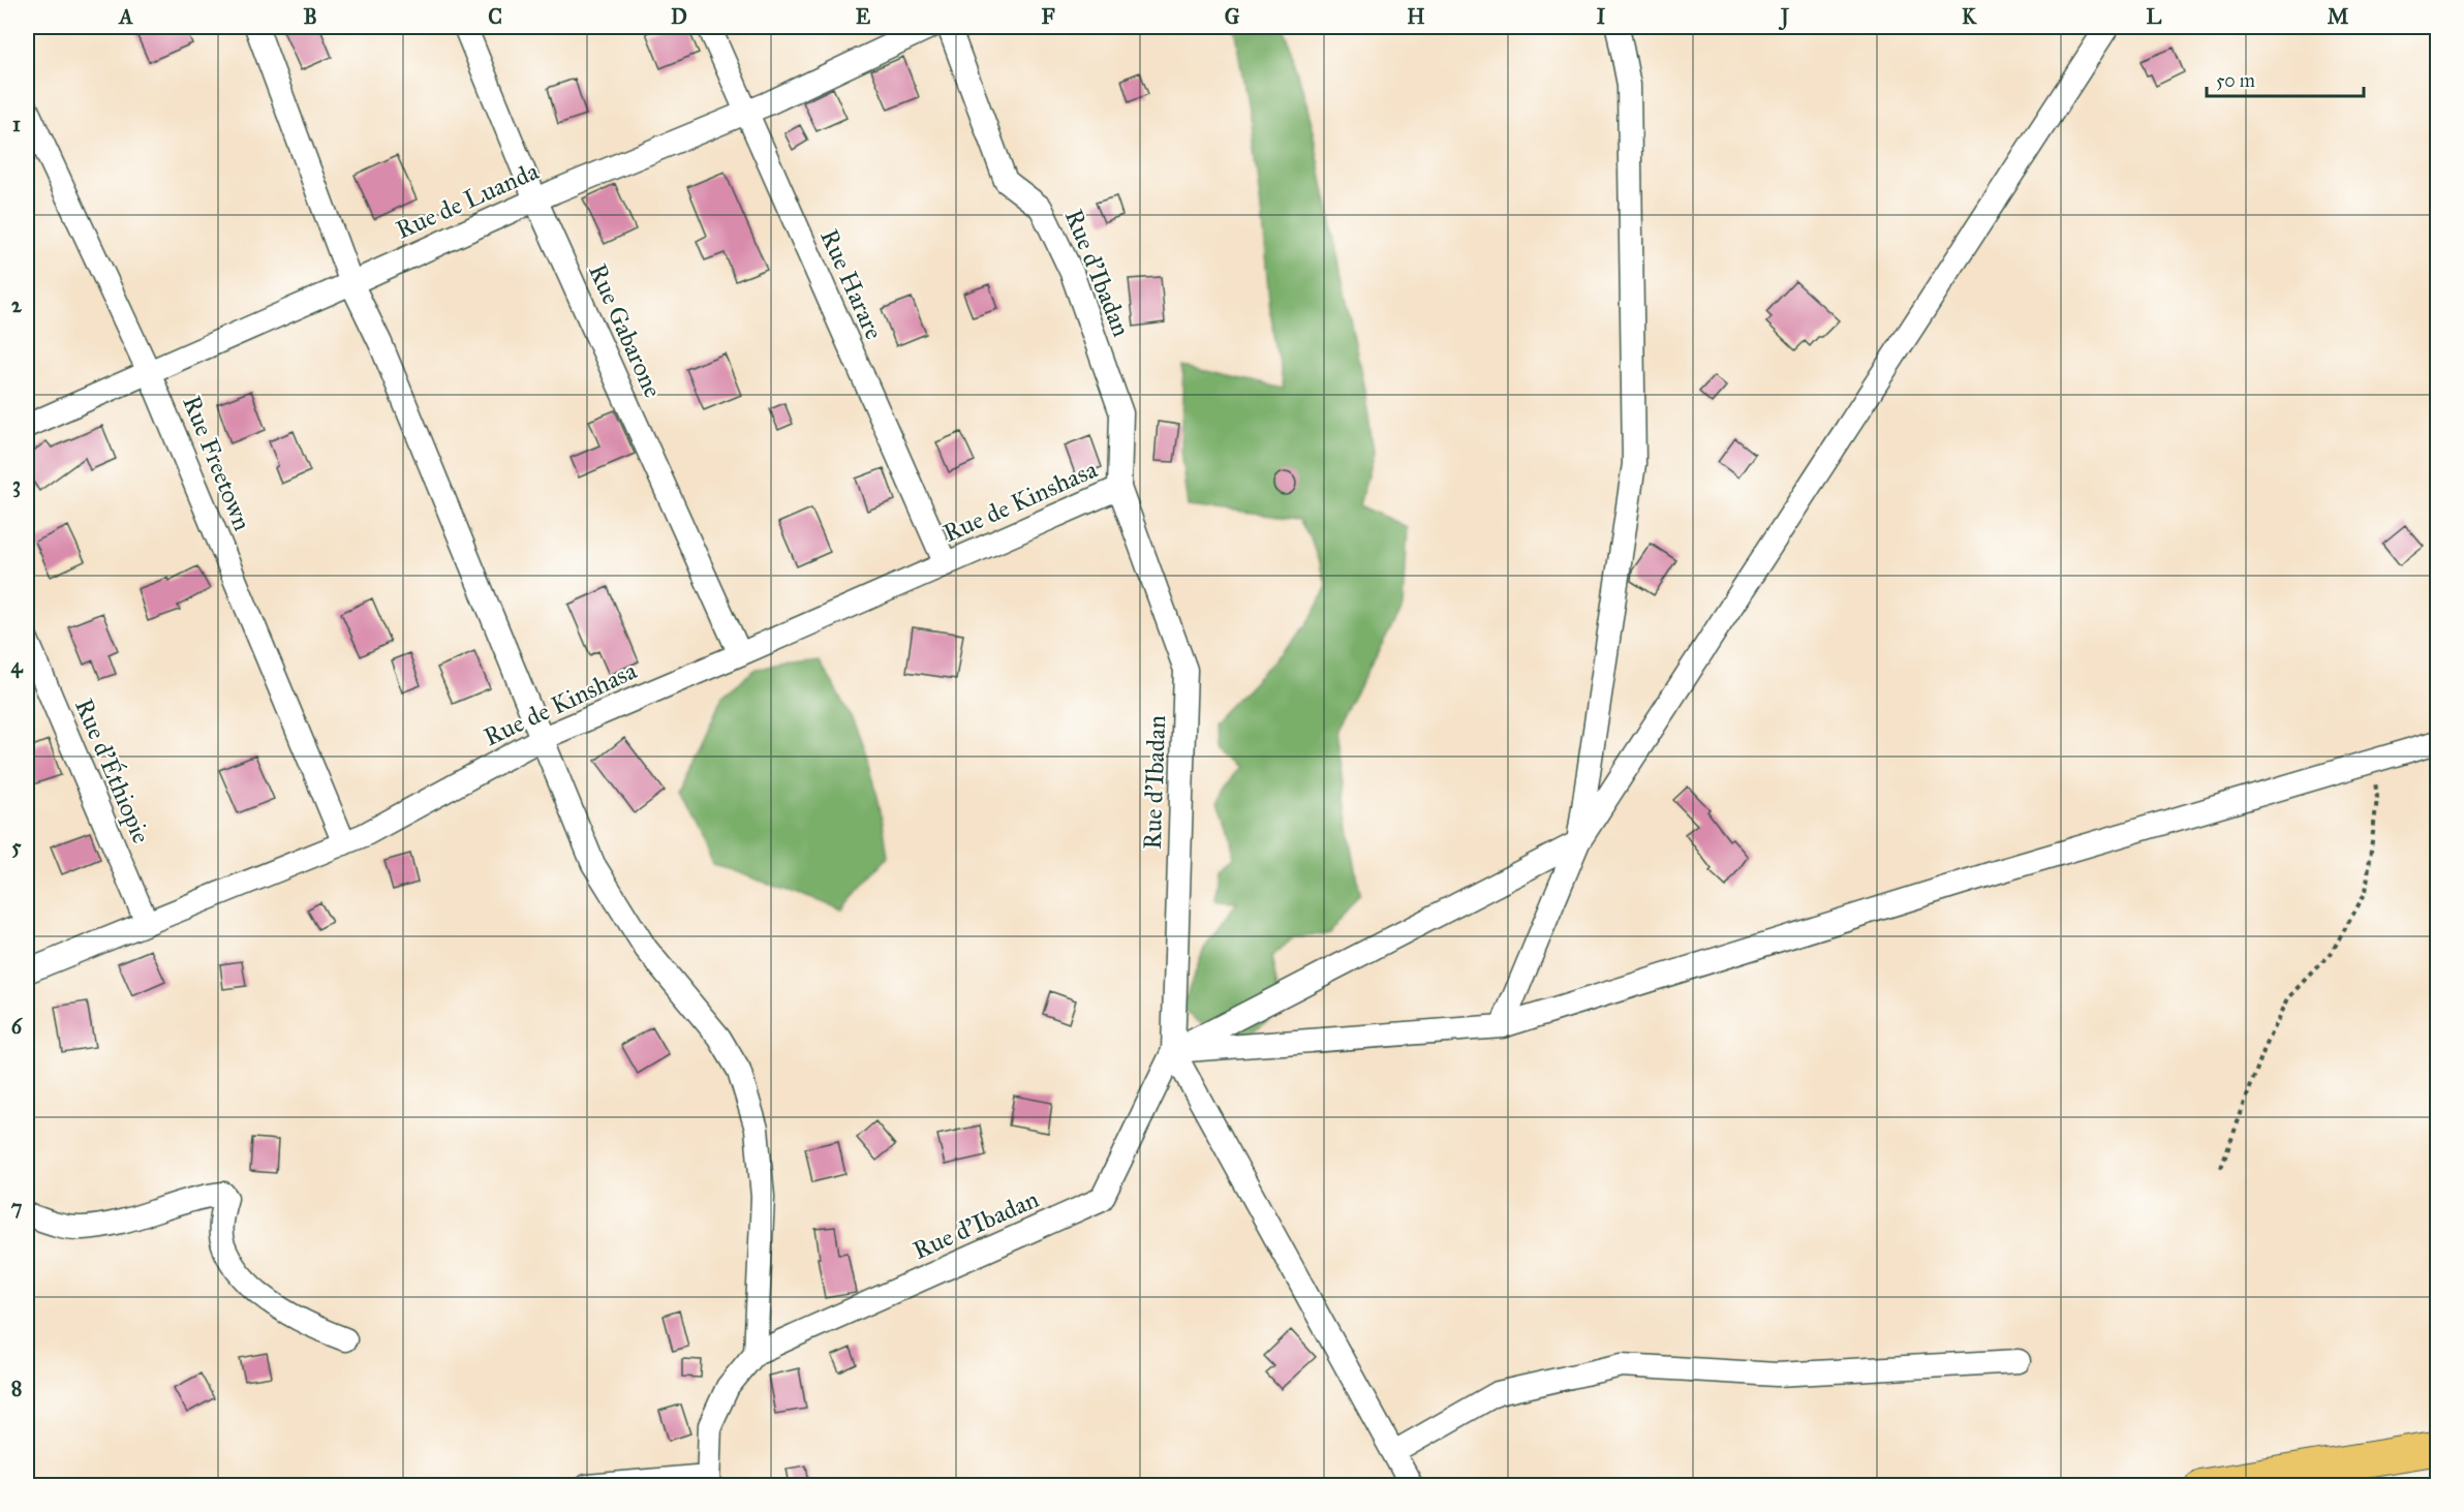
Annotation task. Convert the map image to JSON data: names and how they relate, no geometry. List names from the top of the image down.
{
  "streets": {
    "street": [
      "Rue de Luanda",
      "Rue d'Ibadan",
      "Rue Harare",
      "Rue Gabarone",
      "Rue Freetown",
      "Rue de Kinshasa",
      "Rue d'Éthiopie"
    ]
  },
  "crossings": [
    ["Rue de Luanda", "Rue Harare"],
    ["Rue de Luanda", "Rue Gabarone"],
    ["Rue de Luanda", "Rue Freetown"],
    ["Rue d'Ibadan", "Rue de Kinshasa"],
    ["Rue Harare", "Rue de Kinshasa"],
    ["Rue Gabarone", "Rue de Kinshasa"],
    ["Rue Freetown", "Rue de Kinshasa"],
    ["Rue de Kinshasa", "Rue d'Éthiopie"]
  ],
  "scale_bar": "50 m",
  "grid": {
    "columns": [
      "A",
      "B",
      "C",
      "D",
      "E",
      "F",
      "G",
      "H",
      "I",
      "J",
      "K",
      "L",
      "M"
    ],
    "rows": [
      "1",
      "2",
      "3",
      "4",
      "5",
      "6",
      "7",
      "8"
    ]
  }
}
